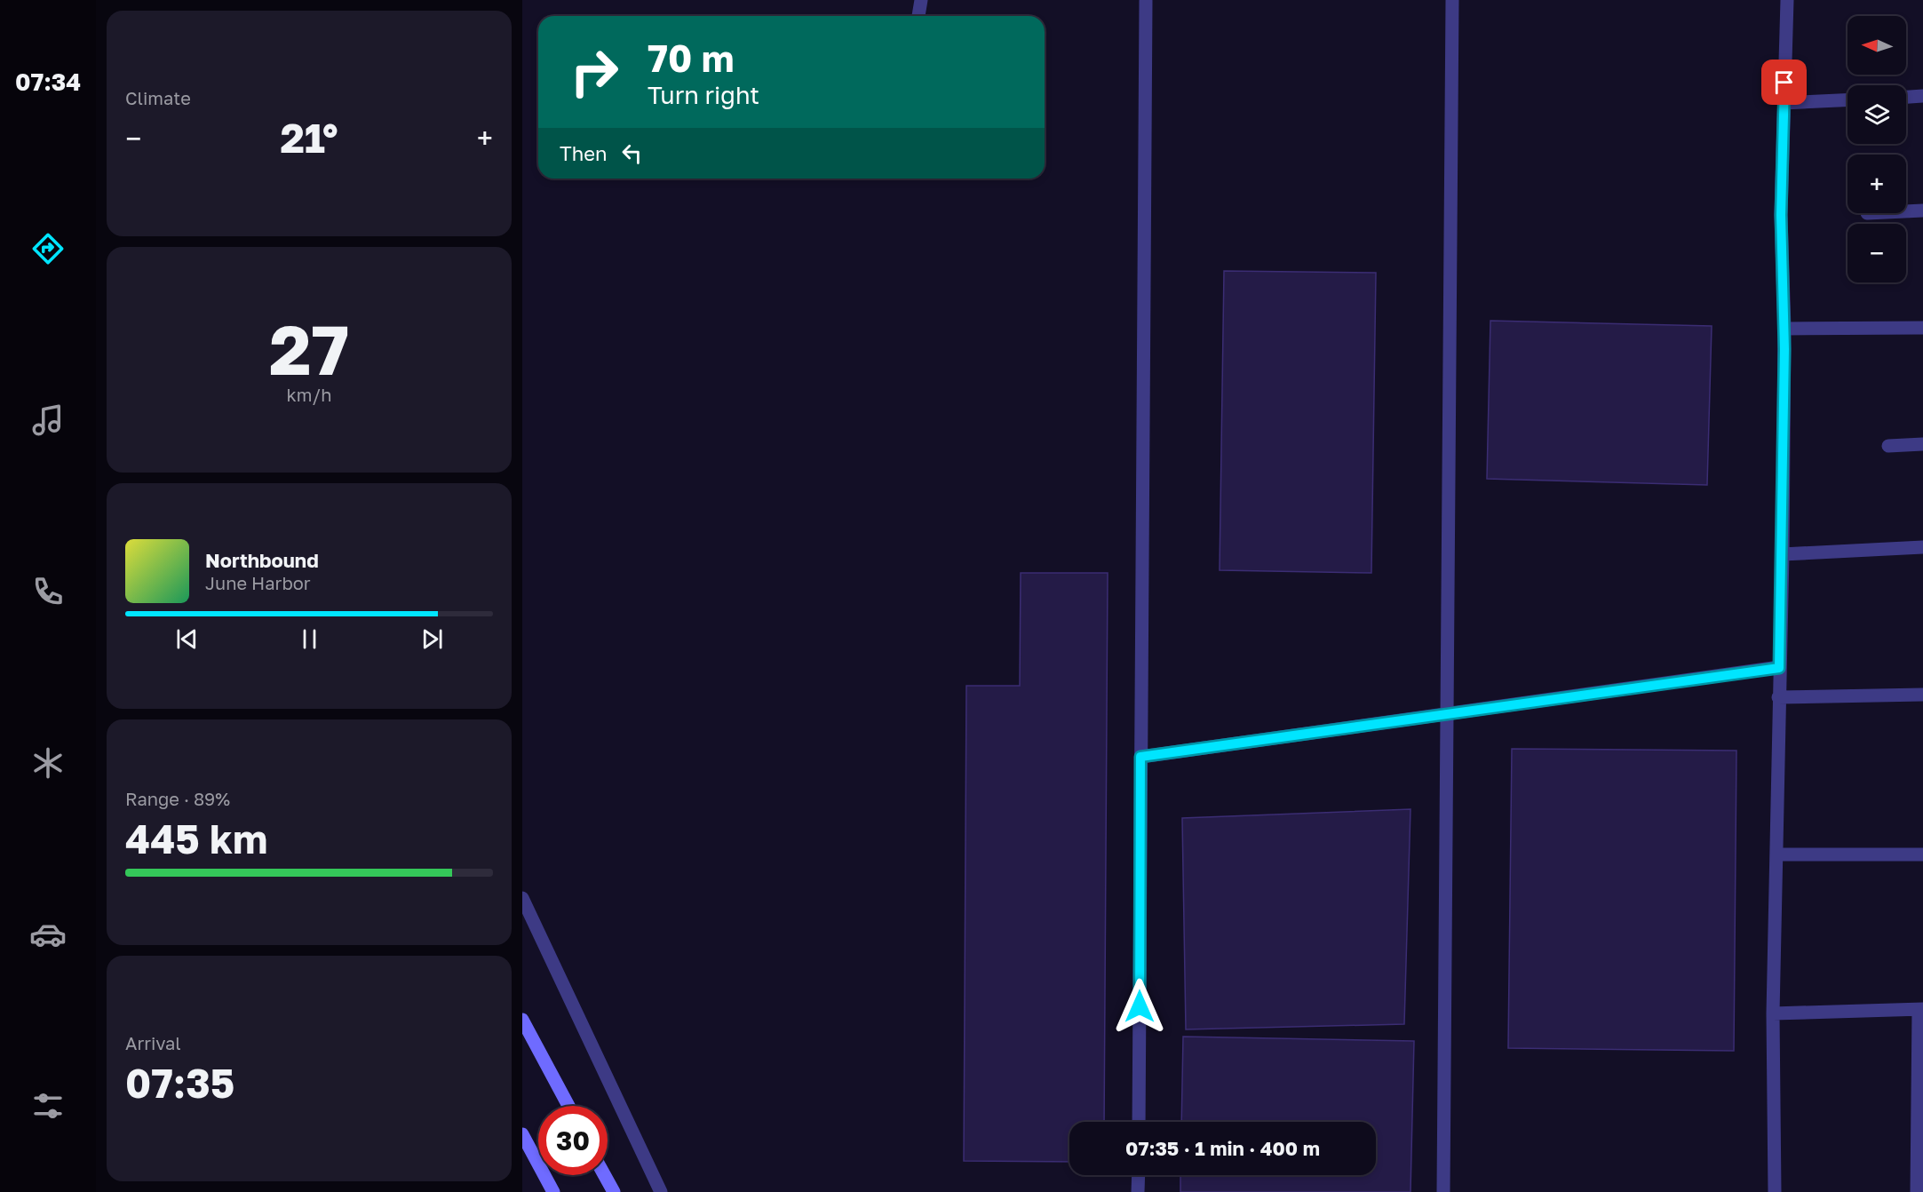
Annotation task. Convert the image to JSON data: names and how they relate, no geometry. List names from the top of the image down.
{
  "north": "left",
  "page": {
    "tabs": "07:34",
    "tile": [
      "Climate",
      ["27", "km/h"],
      ["Range · 89%", "445 km"],
      ["Arrival", "07:35"]
    ],
    "map_buttons": ["+", "−"],
    "turn": ["70 m", "Turn right"],
    "heat": ["−", "21°", "+"],
    "then": "Then",
    "song": ["Northbound", "June Harbor"],
    "limit": "30",
    "trip": "07:35 · 1 min · 400 m"
  }
}
